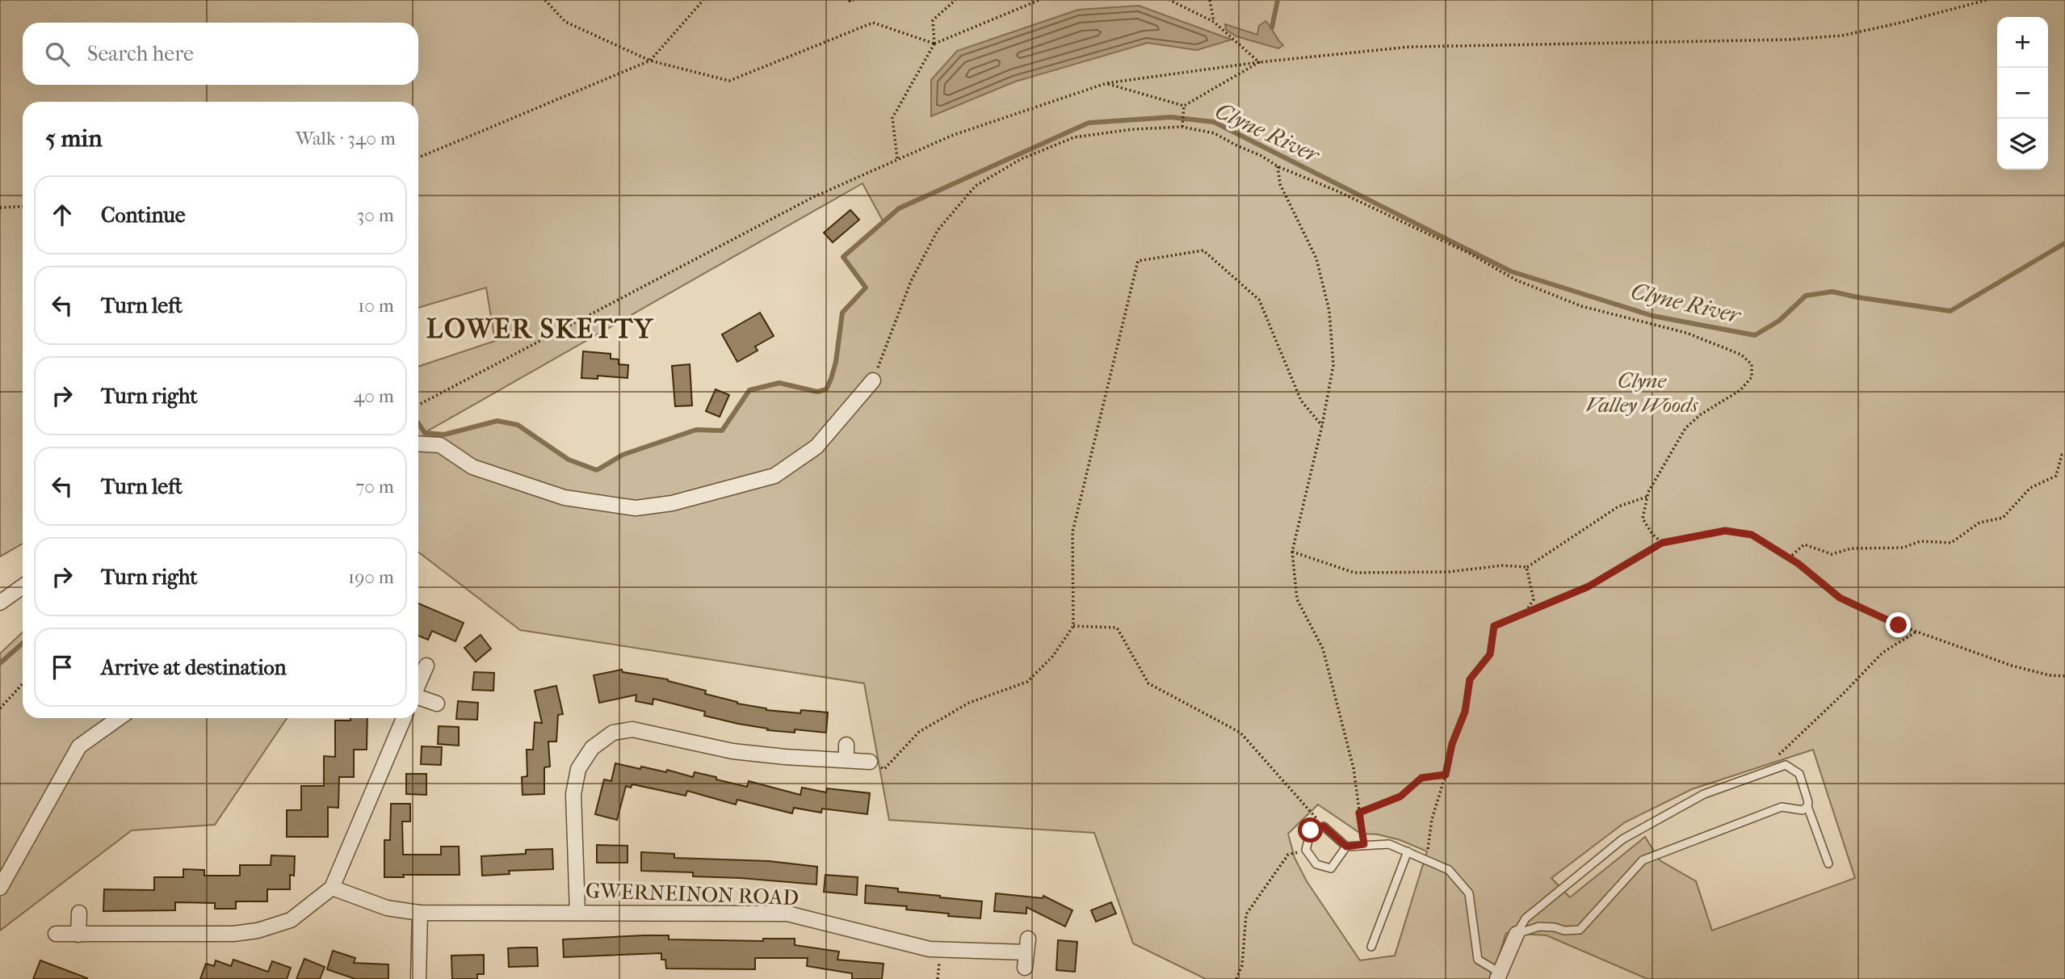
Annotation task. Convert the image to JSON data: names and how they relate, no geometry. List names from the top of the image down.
{
  "streets": {
    "street": ["GWERNEINON ROAD"]
  },
  "districts": ["LOWER SKETTY"],
  "water": ["Clyne River"],
  "parks": ["Clyne Valley Woods"],
  "page": {
    "map_buttons": ["+", "−"],
    "search": "Search here",
    "heading": ["5 min", "Walk · 340 m"],
    "list": [
      ["Continue", "30 m"],
      ["Turn left", "10 m"],
      ["Turn right", "40 m"],
      ["Turn left", "70 m"],
      ["Turn right", "190 m"],
      "Arrive at destination"
    ]
  }
}
